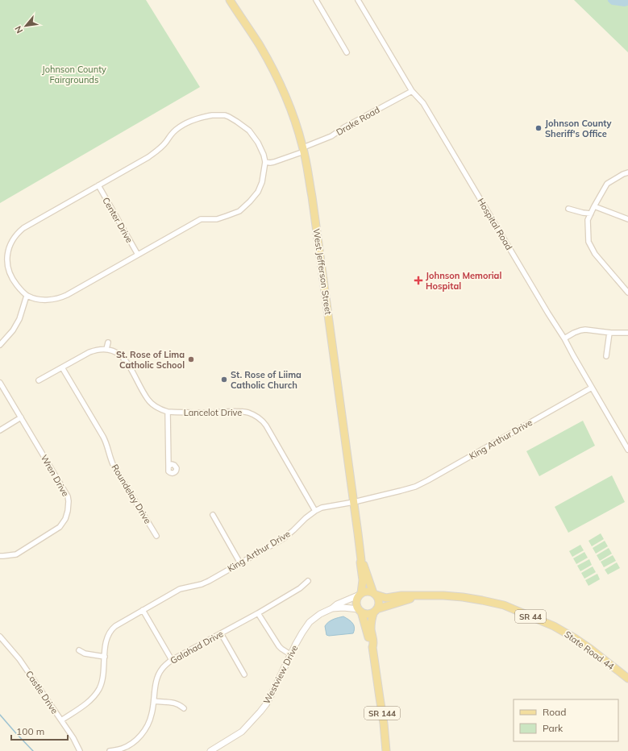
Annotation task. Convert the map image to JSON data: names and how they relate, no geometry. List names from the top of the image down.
{
  "streets": {
    "main road": [
      "West Jefferson Street",
      "SR 44",
      "State Road 44",
      "SR 144"
    ],
    "street": [
      "Drake Road",
      "Center Drive",
      "Hospital Road",
      "Lancelot Drive",
      "King Arthur Drive",
      "Wren Drive",
      "Roundelay Drive",
      "Galahad Drive",
      "Westview Drive",
      "Castle Drive"
    ]
  },
  "crossings": [
    ["Drake Road", "Hospital Road"],
    ["Drake Road", "West Jefferson Street"],
    ["Hospital Road", "King Arthur Drive"],
    ["West Jefferson Street", "King Arthur Drive"],
    ["West Jefferson Street", "State Road 44"],
    ["West Jefferson Street", "Westview Drive"],
    ["West Jefferson Street", "SR 144"],
    ["Lancelot Drive", "King Arthur Drive"],
    ["King Arthur Drive", "Castle Drive"],
    ["State Road 44", "Westview Drive"],
    ["State Road 44", "SR 144"],
    ["Westview Drive", "SR 144"]
  ],
  "parks": ["Johnson County Fairgrounds"],
  "places": {
    "other": ["Johnson County Sheriff's Office", "St. Rose of Lima Catholic School", "St. Rose of Liima Catholic Church"],
    "health": ["Johnson Memorial Hospital"]
  },
  "legend": ["Road", "Park"],
  "scale_bar": "100 m",
  "north": "bottom left"
}
